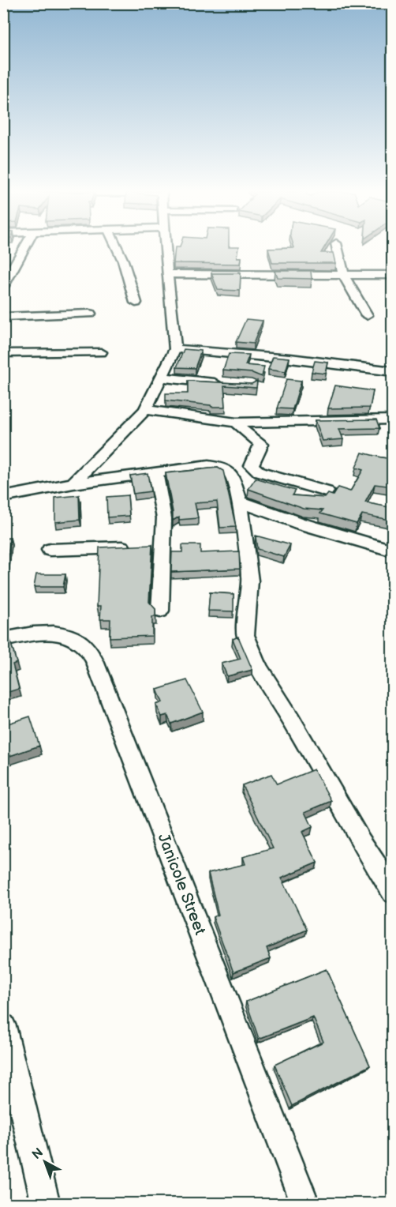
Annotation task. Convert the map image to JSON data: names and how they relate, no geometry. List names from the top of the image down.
{
  "streets": {
    "street": ["Janicole Street"]
  },
  "north": "top left"
}
